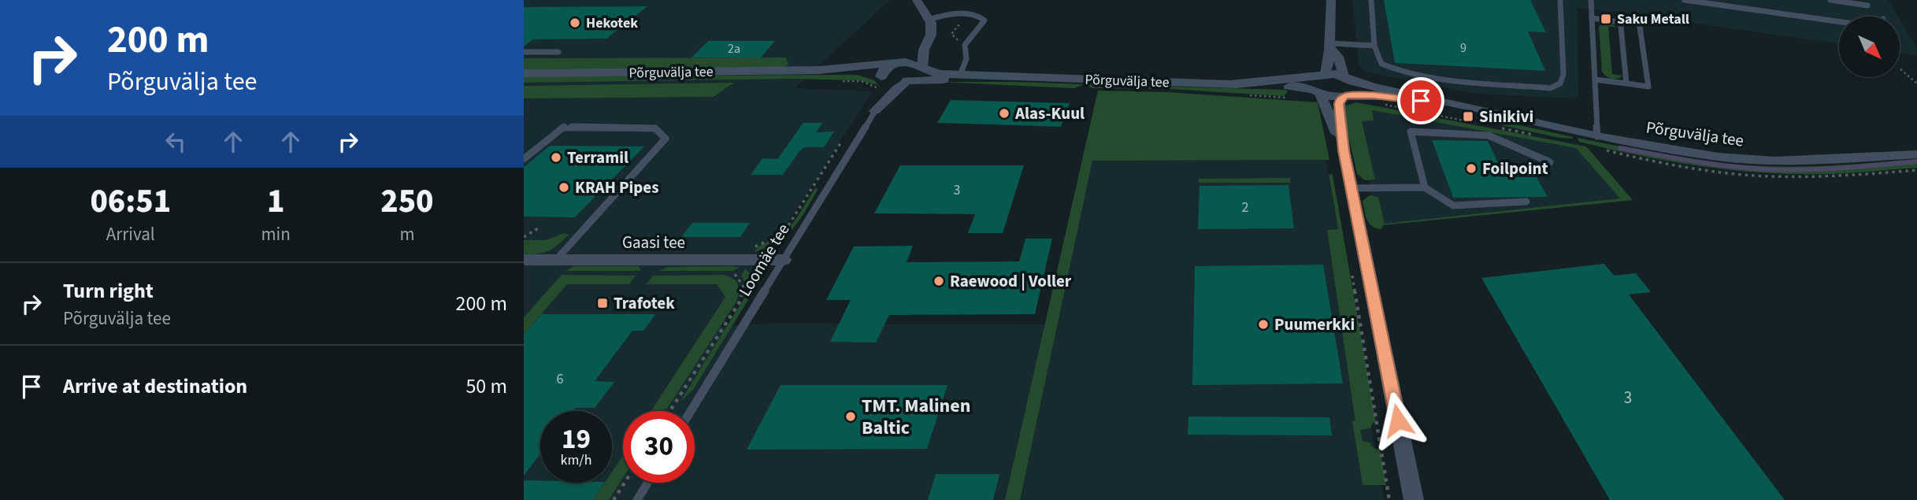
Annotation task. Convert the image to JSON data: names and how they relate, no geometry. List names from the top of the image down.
{
  "streets": {
    "street": ["Põrguvälja tee", "Gaasi tee", "Loomäe tee"]
  },
  "crossings": [
    ["Põrguvälja tee", "Loomäe tee"],
    ["Gaasi tee", "Loomäe tee"]
  ],
  "places": {
    "transit": ["Saku Metall", "Sinikivi", "Trafotek"],
    "other": [
      "Hekotek",
      "Alas-Kuul",
      "Terramil",
      "Foilpoint",
      "KRAH Pipes",
      "Raewood | Voller",
      "Puumerkki",
      "TMT. Malinen Baltic"
    ]
  },
  "house_numbers": [
    "9",
    "2a",
    "3",
    "2",
    "6",
    "3"
  ],
  "north": "bottom right",
  "page": {
    "turn": ["200 m", "Põrguvälja tee"],
    "eta": [
      "06:51",
      "Arrival",
      "1",
      "min",
      "250",
      "m"
    ],
    "list": [
      {
        "name": "Turn right",
        "note": "Põrguvälja tee",
        "value": "200 m"
      },
      {
        "name": "Arrive at destination",
        "value": "50 m"
      }
    ],
    "speed": "19 km/h",
    "limit": "30"
  }
}
